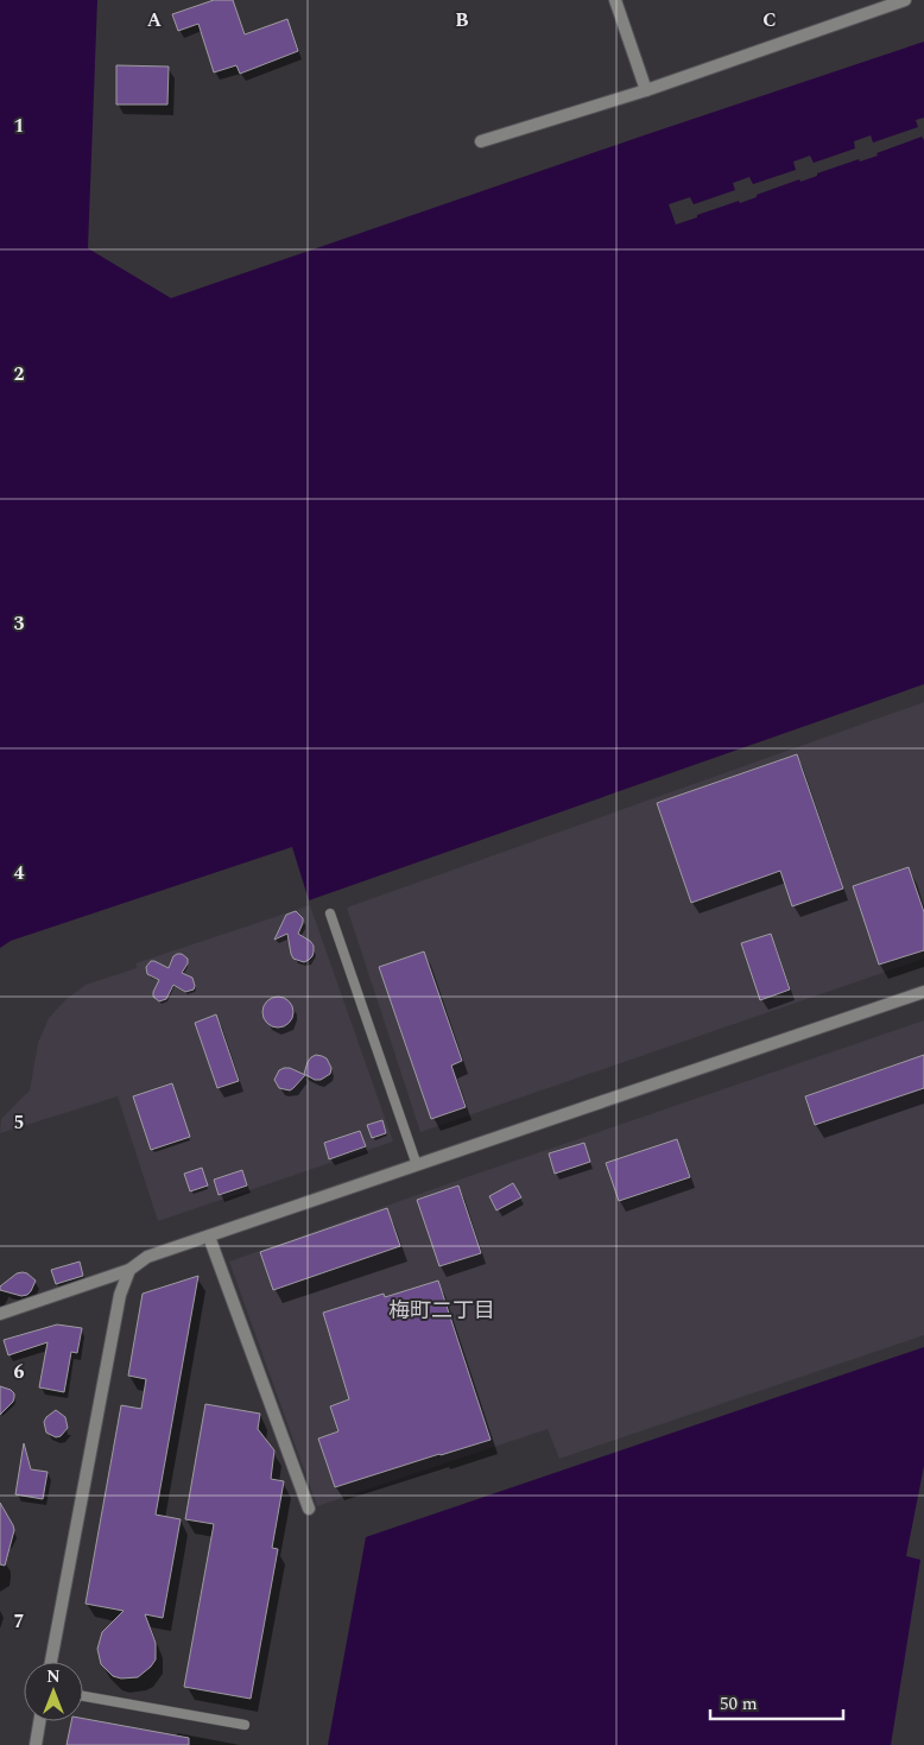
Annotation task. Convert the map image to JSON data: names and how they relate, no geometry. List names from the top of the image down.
{
  "districts": ["梅町二丁目"],
  "scale_bar": "50 m",
  "north": "top",
  "grid": {
    "columns": ["A", "B", "C"],
    "rows": [
      "1",
      "2",
      "3",
      "4",
      "5",
      "6",
      "7"
    ]
  }
}
